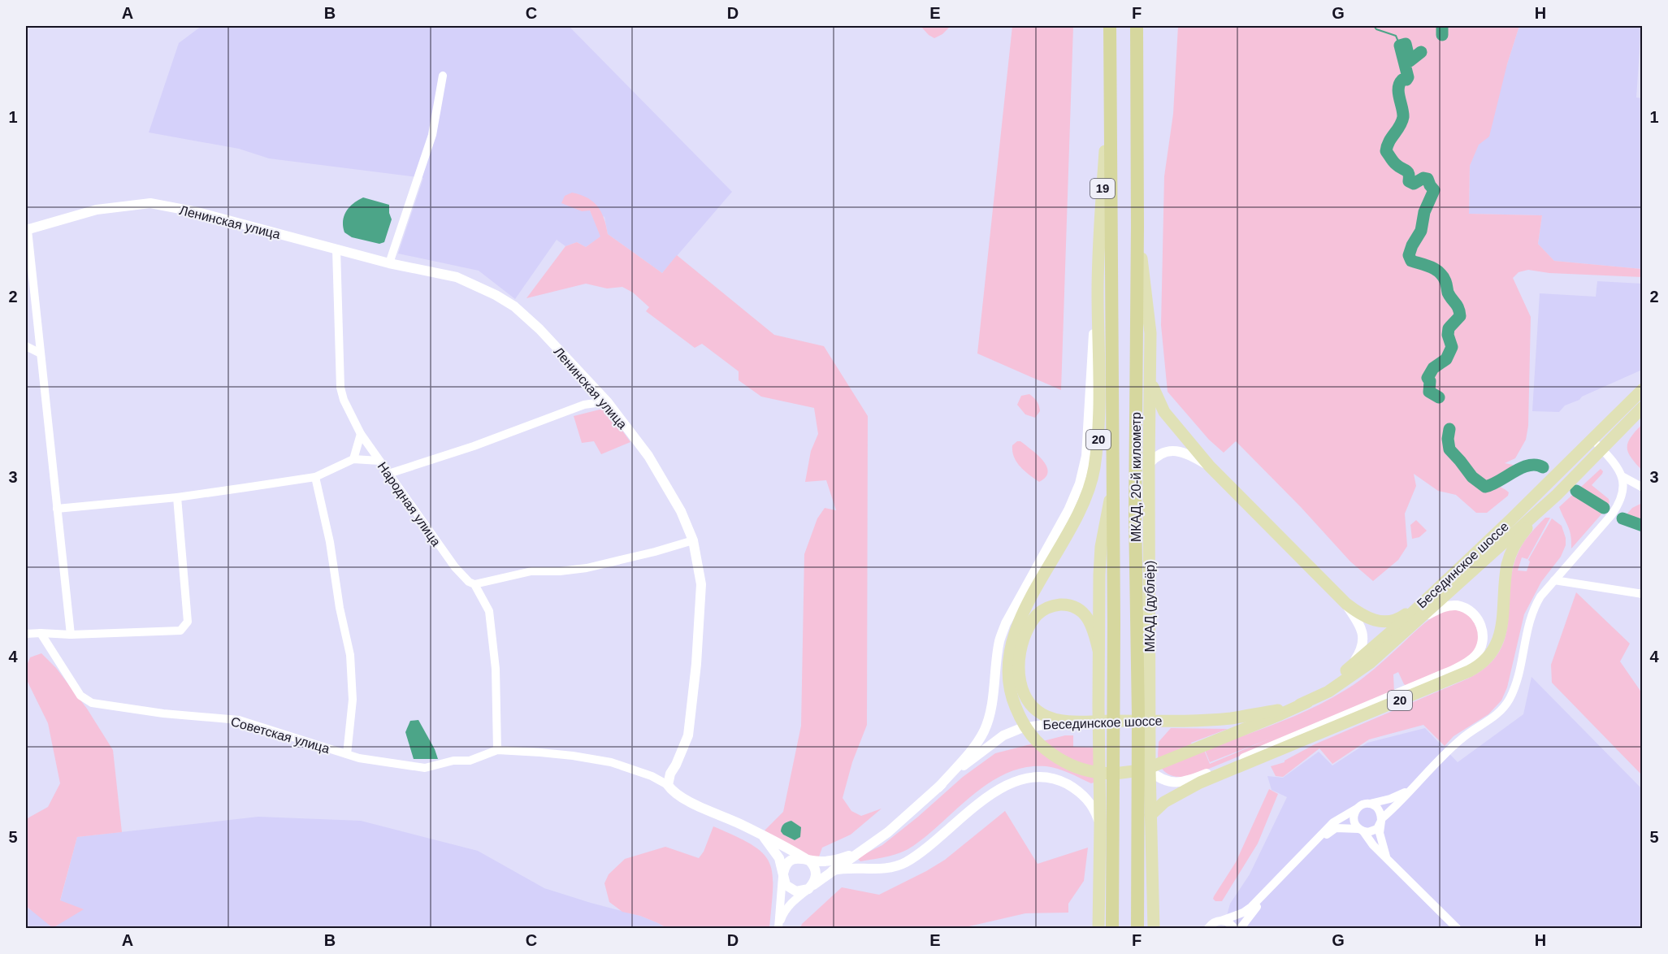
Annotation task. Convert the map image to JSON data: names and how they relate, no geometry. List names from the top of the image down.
{
  "streets": {
    "highway": ["МКАД, 20-й километр"],
    "main road": [
      "19",
      "20",
      "Бесединское шоссе",
      "МКАД (дублёр)"
    ],
    "street": ["Ленинская улица", "Народная улица", "Советская улица"]
  },
  "crossings": [
    ["19", "20"],
    ["19", "МКАД, 20-й километр"],
    ["19", "Бесединское шоссе"],
    ["Ленинская улица", "Народная улица"],
    ["20", "Бесединское шоссе"],
    ["20", "МКАД (дублёр)"],
    ["МКАД, 20-й километр", "МКАД (дублёр)"],
    ["Народная улица", "Советская улица"]
  ],
  "grid": {
    "columns": [
      "A",
      "B",
      "C",
      "D",
      "E",
      "F",
      "G",
      "H"
    ],
    "rows": [
      "1",
      "2",
      "3",
      "4",
      "5"
    ]
  }
}
